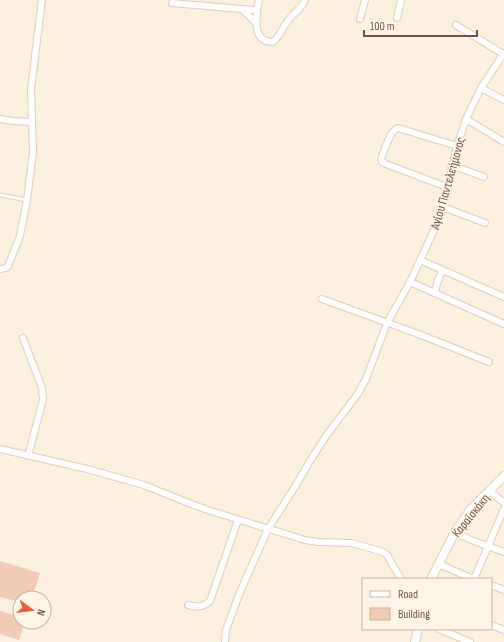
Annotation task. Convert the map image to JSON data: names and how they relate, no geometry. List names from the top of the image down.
{
  "streets": {
    "street": ["Αγίου Παντελεήμονος", "Καραϊσκάκη"]
  },
  "legend": ["Road", "Building"],
  "scale_bar": "100 m",
  "north": "right"
}
